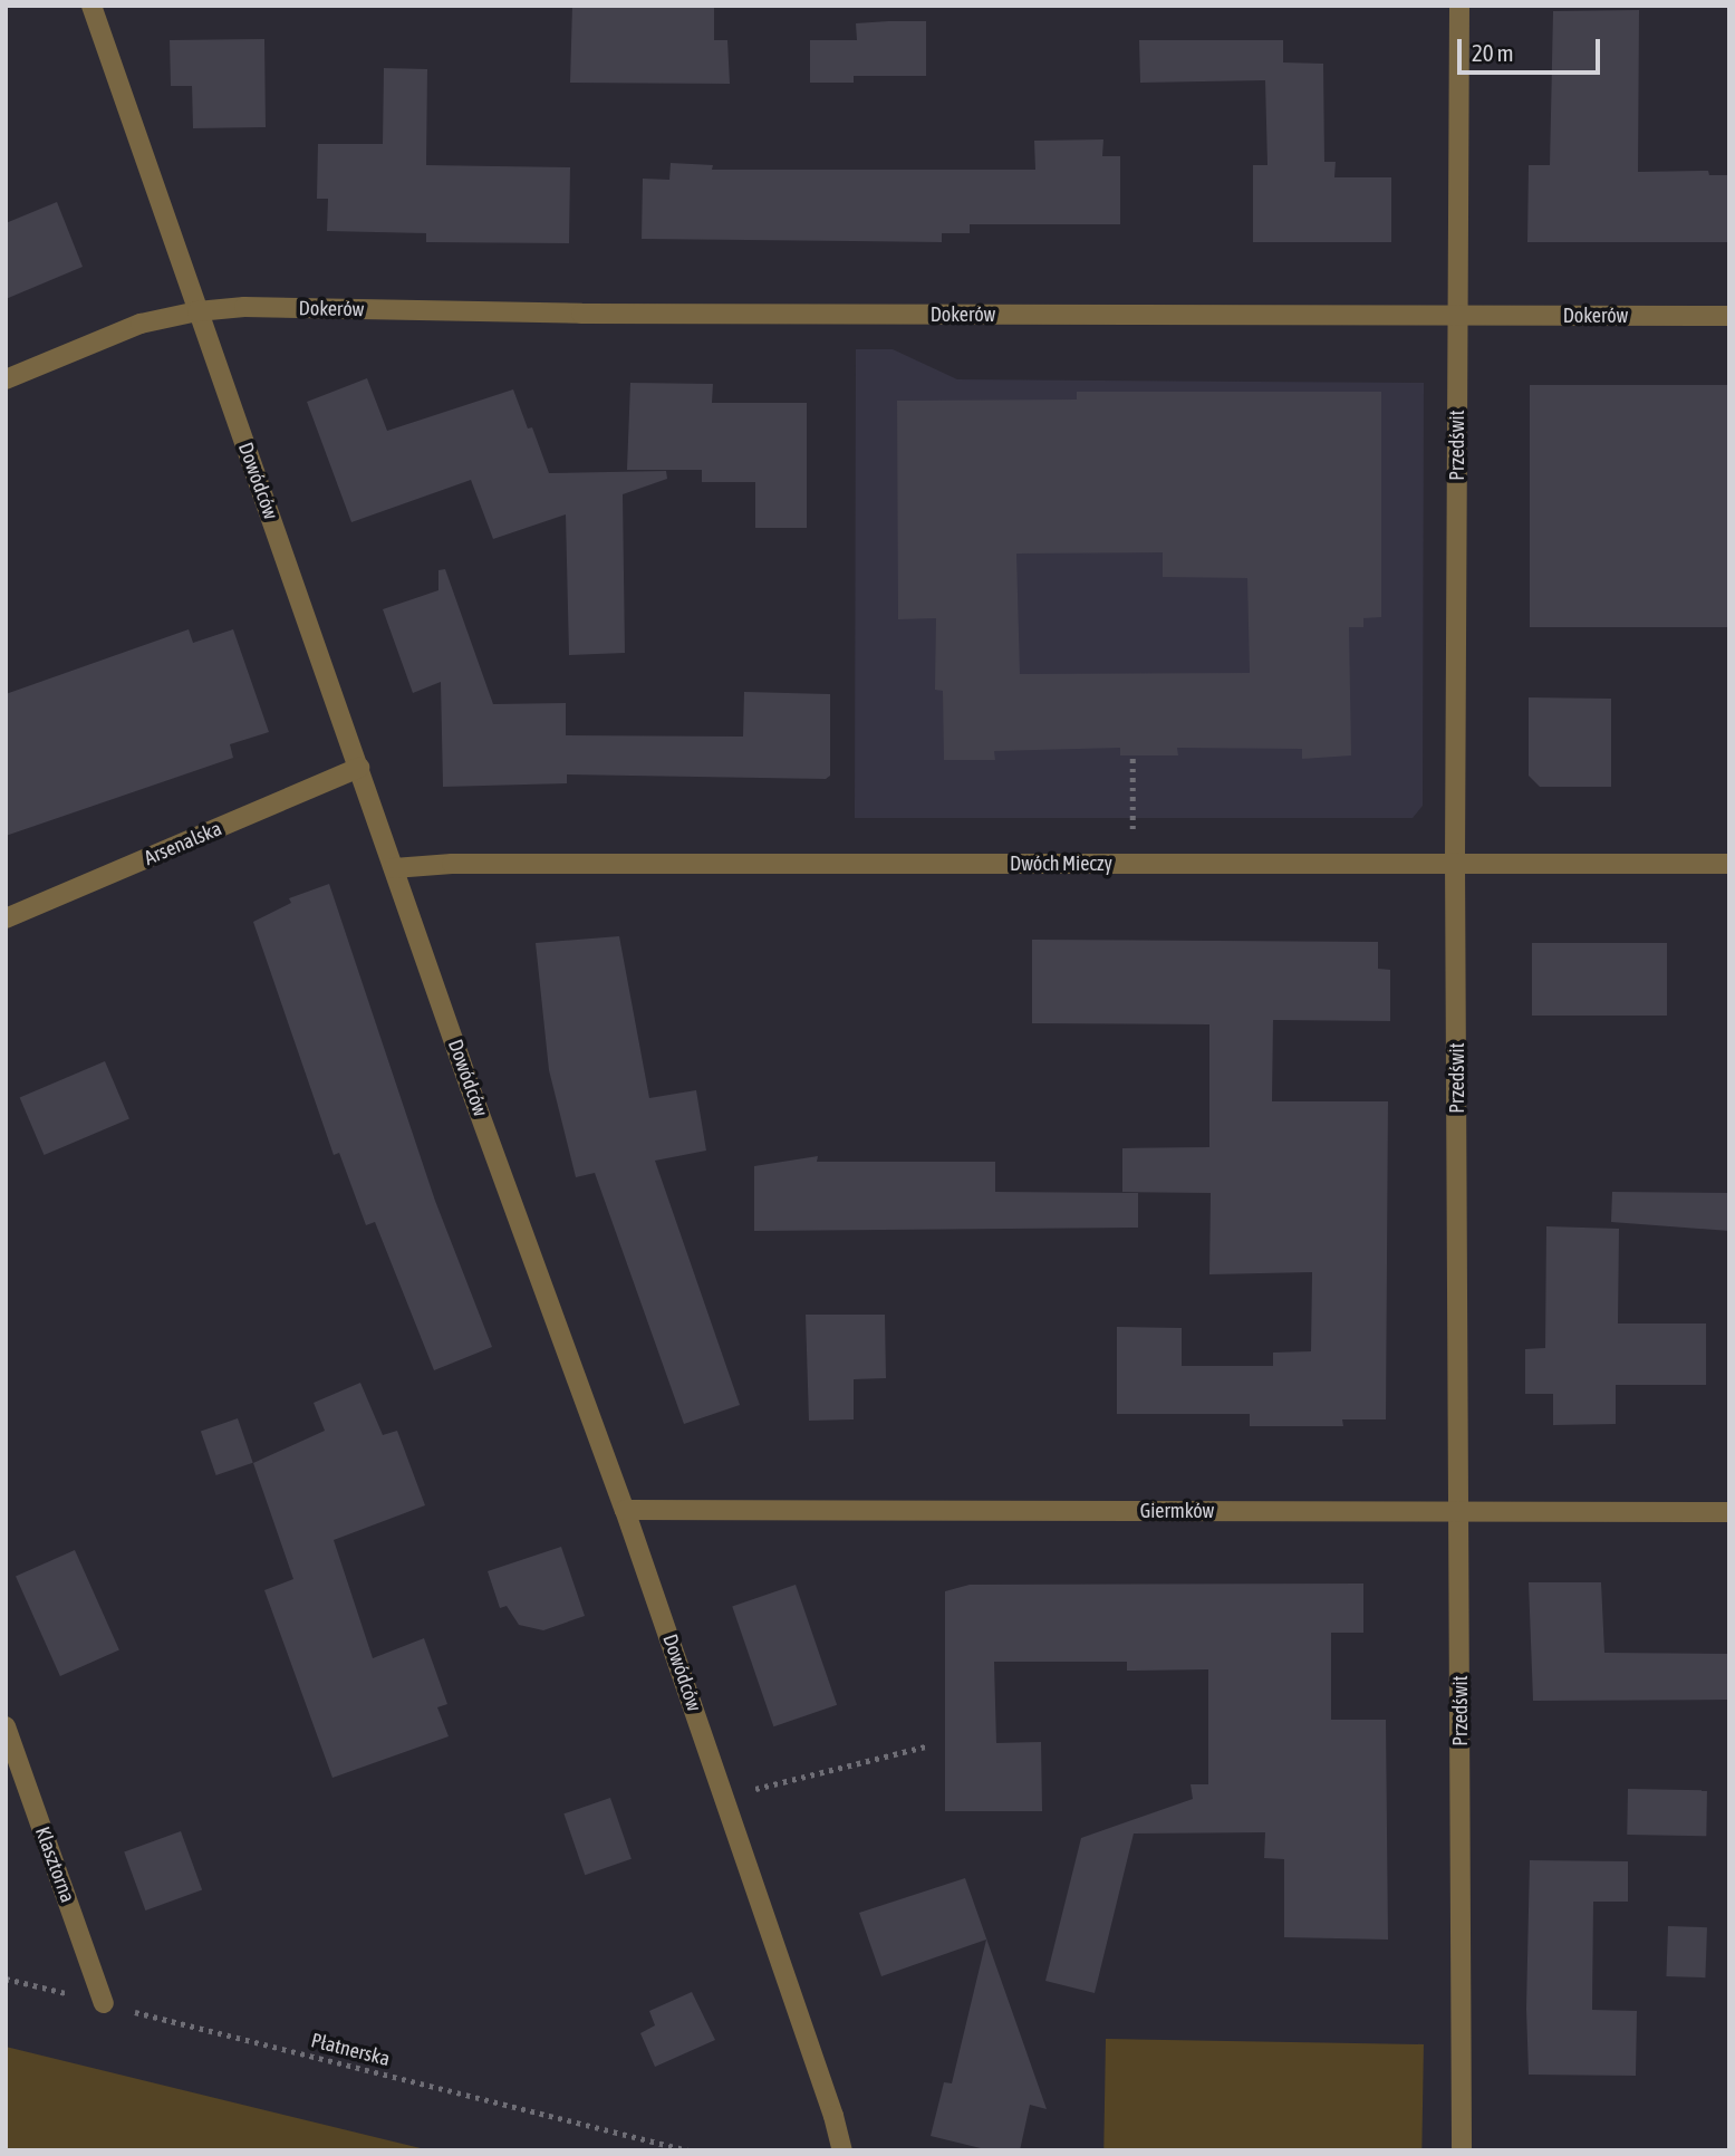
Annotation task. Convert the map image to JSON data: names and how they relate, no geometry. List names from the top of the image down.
{
  "streets": {
    "street": [
      "Dokerów",
      "Przedświt",
      "Dowódców",
      "Arsenalska",
      "Dwóch Mieczy",
      "Giermków",
      "Klasztorna"
    ],
    "path": ["Płatnerska"]
  },
  "crossings": [
    ["Dokerów", "Przedświt"],
    ["Dokerów", "Dowódców"],
    ["Przedświt", "Dwóch Mieczy"],
    ["Przedświt", "Giermków"],
    ["Dowódców", "Arsenalska"],
    ["Dowódców", "Dwóch Mieczy"],
    ["Dowódców", "Giermków"],
    ["Klasztorna", "Płatnerska"]
  ],
  "scale_bar": "20 m"
}
